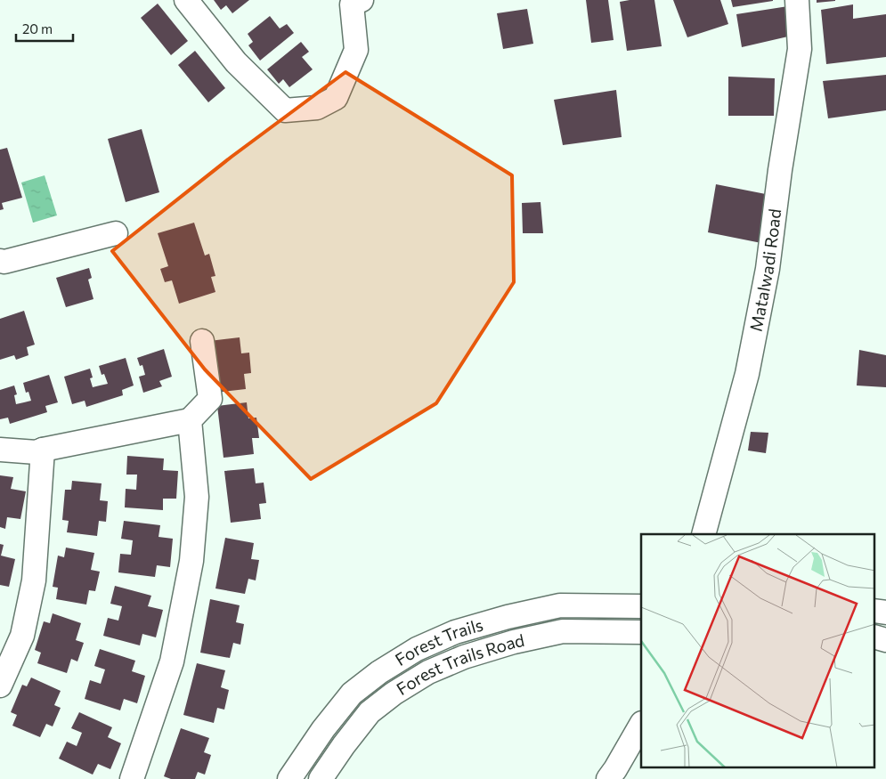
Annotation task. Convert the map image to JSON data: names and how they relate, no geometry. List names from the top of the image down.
{
  "streets": {
    "street": ["Matalwadi Road", "Forest Trails", "Forest Trails Road"]
  },
  "scale_bar": "20 m"
}
